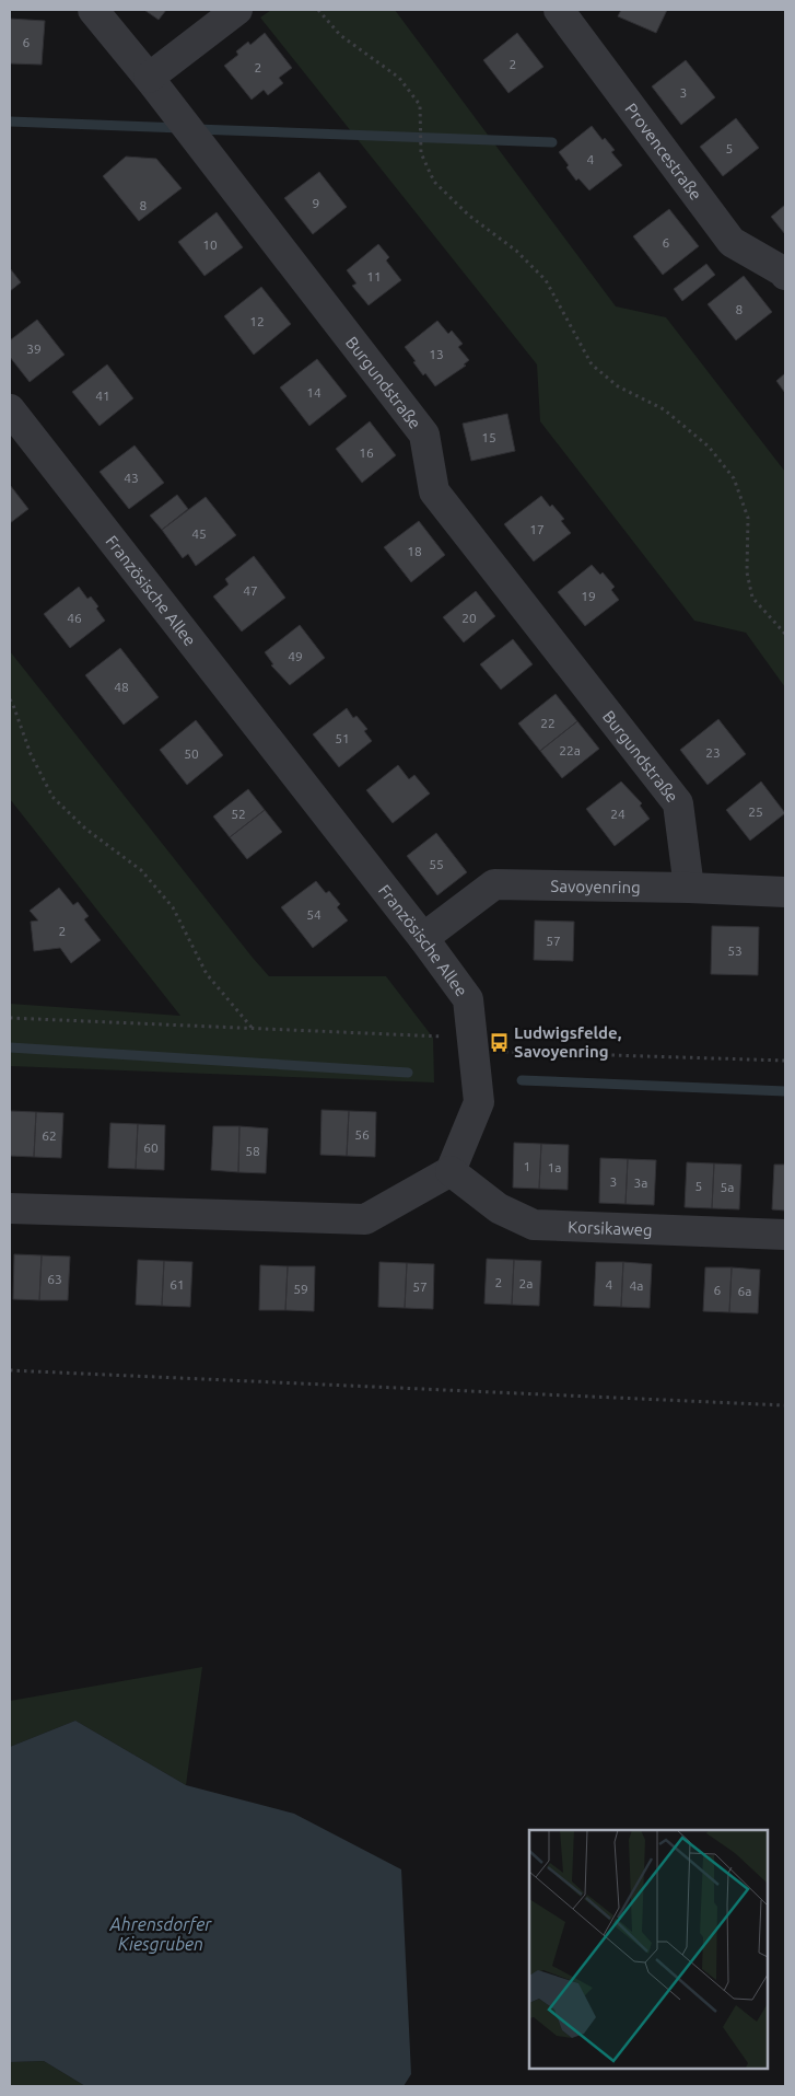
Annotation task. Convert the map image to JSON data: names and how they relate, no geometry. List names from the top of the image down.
{
  "streets": {
    "street": [
      "Provencestraße",
      "Burgundstraße",
      "Französische Allee",
      "Savoyenring",
      "Korsikaweg"
    ]
  },
  "crossings": [
    ["Burgundstraße", "Savoyenring"],
    ["Französische Allee", "Savoyenring"],
    ["Französische Allee", "Korsikaweg"]
  ],
  "water": ["Ahrensdorfer Kiesgruben"],
  "places": {
    "bus stop": ["Ludwigsfelde, Savoyenring"]
  },
  "house_numbers": [
    "6",
    "2",
    "2",
    "3",
    "5",
    "4",
    "9",
    "8",
    "6",
    "10",
    "11",
    "8",
    "12",
    "39",
    "13",
    "14",
    "41",
    "15",
    "16",
    "43",
    "17",
    "45",
    "18",
    "47",
    "19",
    "46",
    "20",
    "49",
    "48",
    "22",
    "51",
    "22a",
    "23",
    "50",
    "25",
    "52",
    "24",
    "55",
    "54",
    "2",
    "57",
    "53",
    "56",
    "62",
    "60",
    "58",
    "1",
    "1a",
    "3",
    "3a",
    "5",
    "5a",
    "63",
    "2",
    "2a",
    "61",
    "4",
    "4a",
    "57",
    "59",
    "6",
    "6a"
  ]
}
